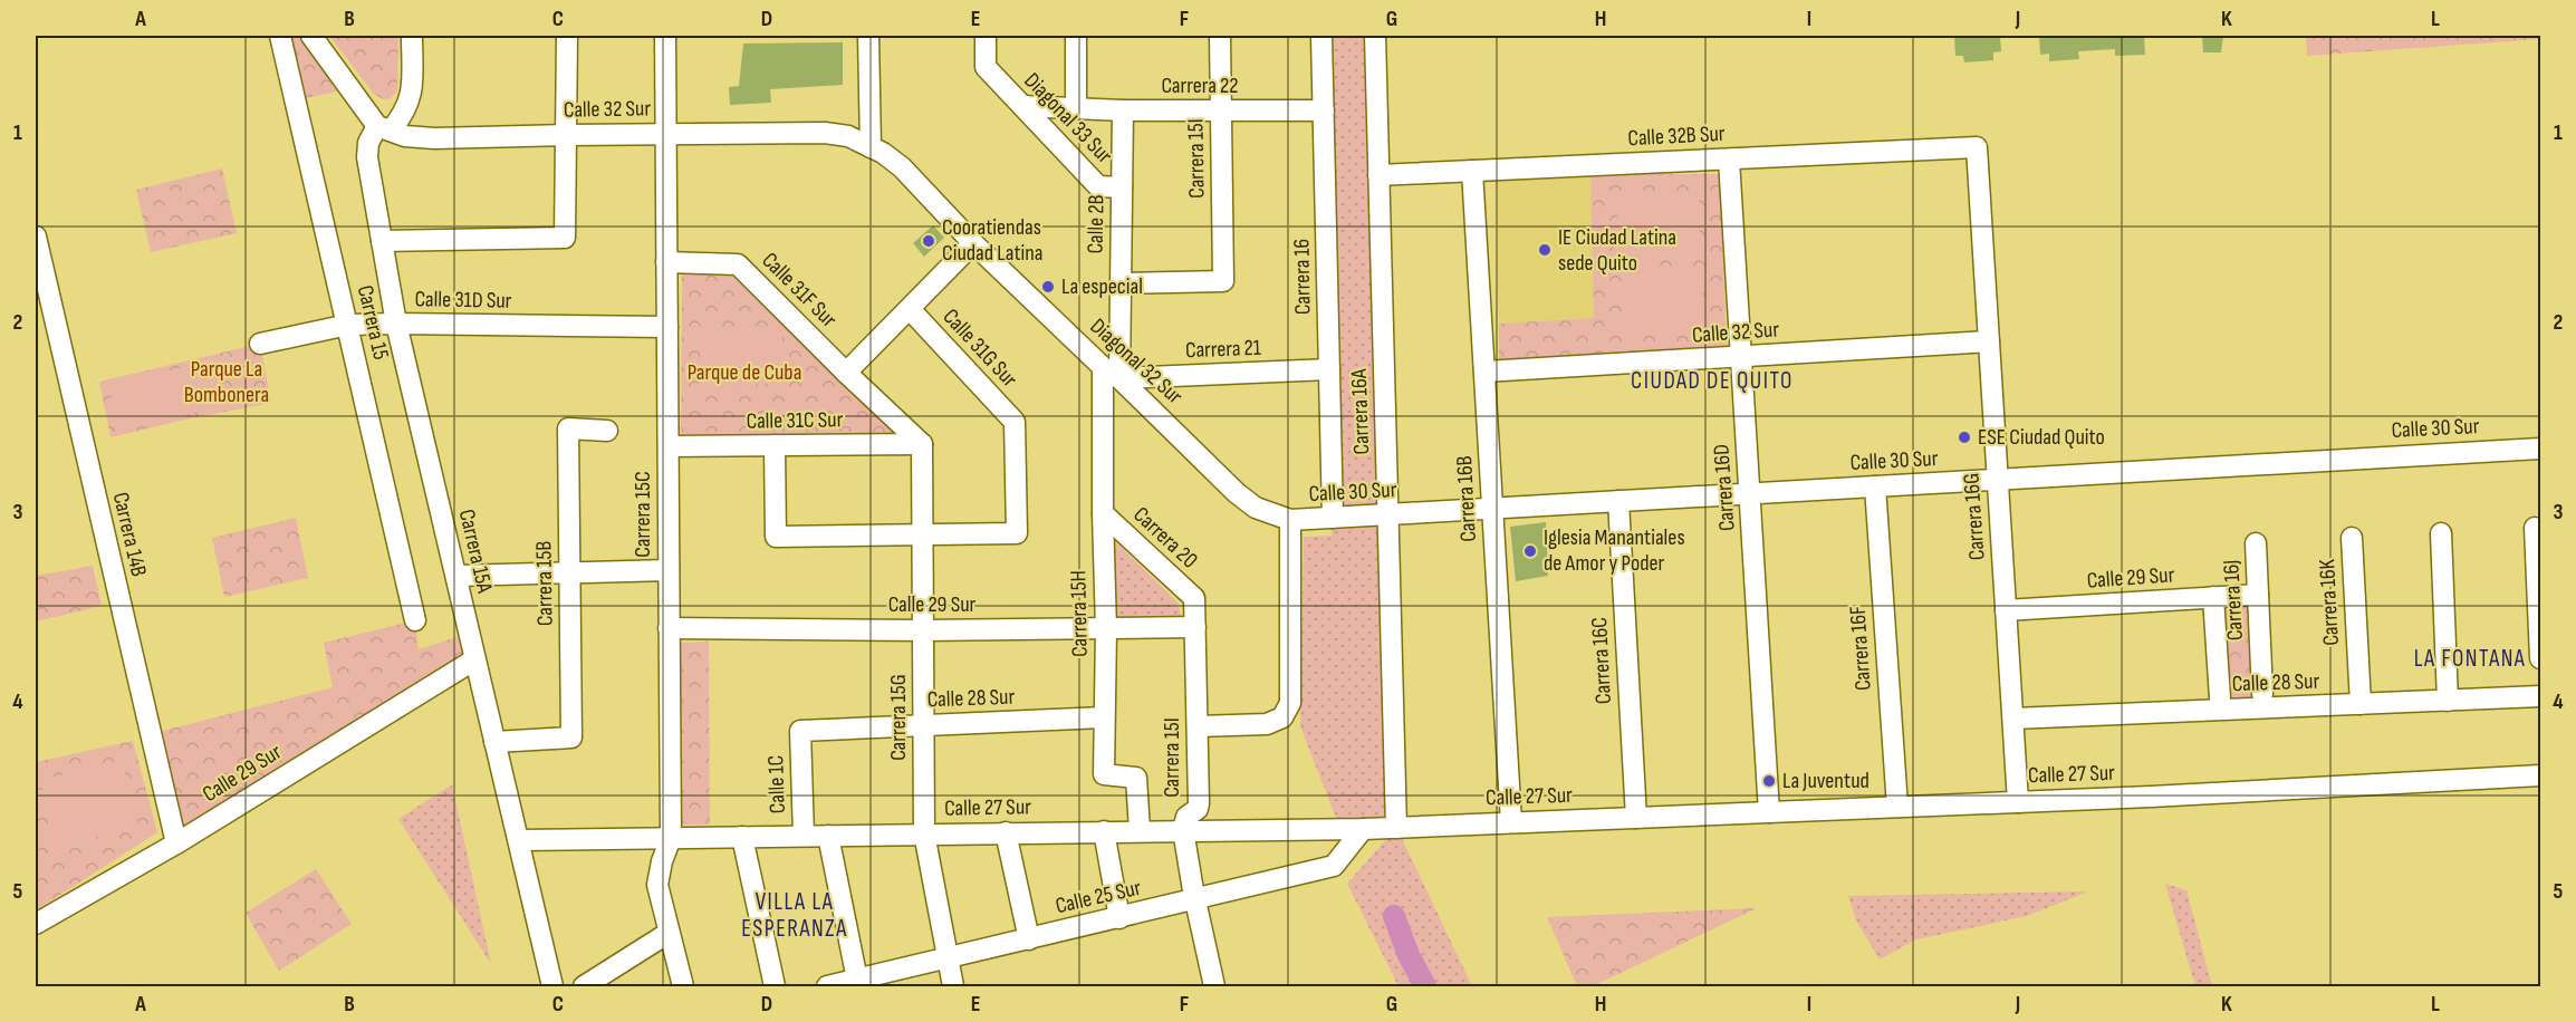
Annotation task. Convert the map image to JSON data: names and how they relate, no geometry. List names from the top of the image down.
{
  "streets": {
    "street": [
      "Carrera 22",
      "Calle 32 Sur",
      "Diagonal 33 Sur",
      "Calle 32B Sur",
      "Carrera 15I",
      "Calle 2B",
      "Carrera 16",
      "Calle 31F Sur",
      "Calle 31D Sur",
      "Carrera 15",
      "Calle 31G Sur",
      "Carrera 21",
      "Diagonal 32 Sur",
      "Carrera 16A",
      "Calle 31C Sur",
      "Calle 30 Sur",
      "Carrera 16D",
      "Carrera 16B",
      "Carrera 15C",
      "Carrera 16G",
      "Carrera 14B",
      "Carrera 20",
      "Carrera 15A",
      "Calle 29 Sur",
      "Carrera 15B",
      "Carrera 16J",
      "Carrera 16K",
      "Carrera 15H",
      "Carrera 16F",
      "Carrera 16C",
      "Calle 28 Sur",
      "Carrera 15G",
      "Calle 27 Sur",
      "Calle 1C",
      "Calle 25 Sur"
    ]
  },
  "crossings": [
    ["Carrera 22", "Diagonal 33 Sur"],
    ["Carrera 22", "Carrera 15I"],
    ["Carrera 22", "Calle 2B"],
    ["Carrera 22", "Carrera 16"],
    ["Calle 32 Sur", "Diagonal 32 Sur"],
    ["Calle 32 Sur", "Carrera 16D"],
    ["Calle 32 Sur", "Carrera 16B"],
    ["Calle 32 Sur", "Carrera 15C"],
    ["Calle 32 Sur", "Carrera 16G"],
    ["Calle 32 Sur", "Carrera 15A"],
    ["Diagonal 33 Sur", "Calle 2B"],
    ["Calle 32B Sur", "Carrera 16A"],
    ["Calle 32B Sur", "Carrera 16D"],
    ["Calle 32B Sur", "Carrera 16B"],
    ["Calle 32B Sur", "Carrera 16G"],
    ["Carrera 15I", "Calle 2B"],
    ["Carrera 15I", "Carrera 20"],
    ["Carrera 15I", "Calle 29 Sur"],
    ["Carrera 15I", "Calle 27 Sur"],
    ["Carrera 15I", "Calle 25 Sur"],
    ["Calle 2B", "Carrera 21"],
    ["Calle 2B", "Diagonal 32 Sur"],
    ["Calle 2B", "Carrera 15H"],
    ["Carrera 16", "Carrera 21"],
    ["Carrera 16", "Calle 30 Sur"],
    ["Calle 31F Sur", "Calle 31C Sur"],
    ["Calle 31F Sur", "Carrera 15C"],
    ["Calle 31F Sur", "Carrera 15G"],
    ["Calle 31D Sur", "Carrera 15"],
    ["Calle 31D Sur", "Carrera 15C"],
    ["Calle 31D Sur", "Carrera 15A"],
    ["Calle 31G Sur", "Carrera 15G"],
    ["Carrera 21", "Diagonal 32 Sur"],
    ["Carrera 21", "Carrera 15H"],
    ["Diagonal 32 Sur", "Calle 30 Sur"],
    ["Diagonal 32 Sur", "Carrera 15H"],
    ["Carrera 16A", "Calle 30 Sur"],
    ["Carrera 16A", "Calle 27 Sur"],
    ["Calle 31C Sur", "Carrera 15C"],
    ["Calle 31C Sur", "Carrera 15G"],
    ["Calle 30 Sur", "Carrera 16D"],
    ["Calle 30 Sur", "Carrera 16B"],
    ["Calle 30 Sur", "Carrera 16G"],
    ["Calle 30 Sur", "Carrera 16F"],
    ["Calle 30 Sur", "Carrera 16C"],
    ["Carrera 16D", "Calle 27 Sur"],
    ["Carrera 16B", "Calle 27 Sur"],
    ["Carrera 15C", "Calle 29 Sur"],
    ["Carrera 15C", "Calle 27 Sur"],
    ["Carrera 16G", "Calle 29 Sur"],
    ["Carrera 16G", "Calle 28 Sur"],
    ["Carrera 16G", "Calle 27 Sur"],
    ["Carrera 14B", "Calle 29 Sur"],
    ["Carrera 20", "Carrera 15H"],
    ["Carrera 15A", "Calle 29 Sur"],
    ["Carrera 15A", "Carrera 15B"],
    ["Carrera 15A", "Calle 27 Sur"],
    ["Calle 29 Sur", "Carrera 16J"],
    ["Calle 29 Sur", "Carrera 15H"],
    ["Calle 29 Sur", "Carrera 15G"],
    ["Carrera 16K", "Calle 28 Sur"],
    ["Carrera 15H", "Calle 28 Sur"],
    ["Carrera 15H", "Calle 27 Sur"],
    ["Carrera 16F", "Calle 27 Sur"],
    ["Carrera 16C", "Calle 27 Sur"],
    ["Calle 28 Sur", "Carrera 15G"],
    ["Calle 28 Sur", "Calle 1C"],
    ["Carrera 15G", "Calle 27 Sur"],
    ["Carrera 15G", "Calle 25 Sur"],
    ["Calle 27 Sur", "Calle 1C"],
    ["Calle 27 Sur", "Calle 25 Sur"]
  ],
  "districts": ["CIUDAD DE QUITO", "LA FONTANA", "VILLA LA ESPERANZA"],
  "parks": ["Parque La Bombonera", "Parque de Cuba"],
  "places": [
    "Cooratiendas Ciudad Latina",
    "IE Ciudad Latina sede Quito",
    "La especial",
    "ESE Ciudad Quito",
    "Iglesia Manantiales de Amor y Poder",
    "La Juventud"
  ],
  "grid": {
    "columns": [
      "A",
      "B",
      "C",
      "D",
      "E",
      "F",
      "G",
      "H",
      "I",
      "J",
      "K",
      "L"
    ],
    "rows": [
      "1",
      "2",
      "3",
      "4",
      "5"
    ]
  }
}
